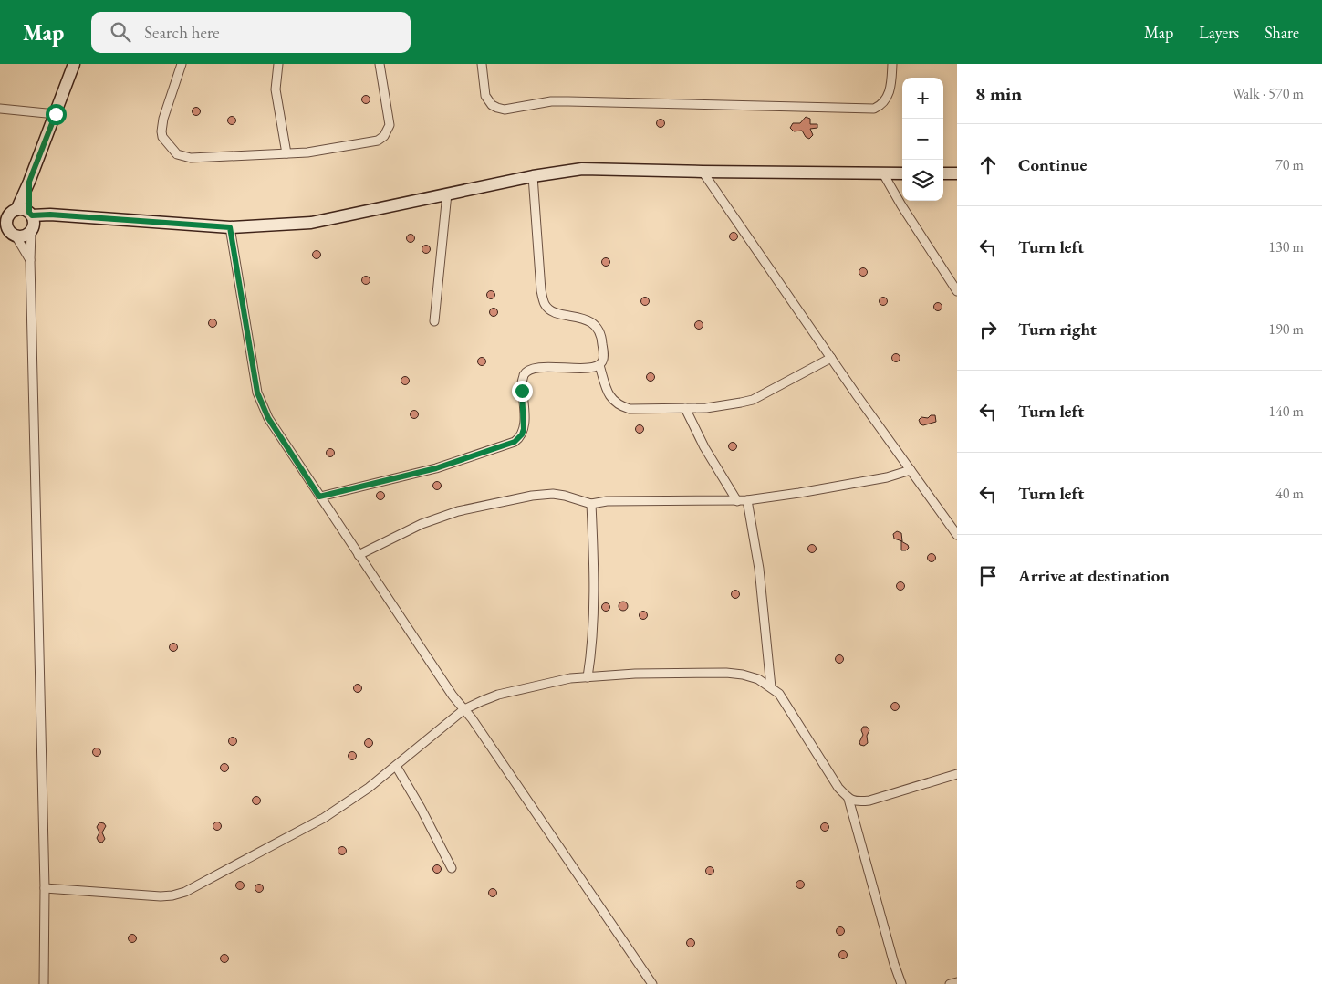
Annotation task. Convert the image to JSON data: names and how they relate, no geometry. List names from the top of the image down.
{
  "page": {
    "header": "Map",
    "search": "Search here",
    "nav": ["Map", "Layers", "Share"],
    "heading": ["8 min", "Walk · 570 m"],
    "map_buttons": ["+", "−"],
    "list": [
      ["Continue", "70 m"],
      ["Turn left", "130 m"],
      ["Turn right", "190 m"],
      ["Turn left", "140 m"],
      ["Turn left", "40 m"],
      "Arrive at destination"
    ]
  }
}
